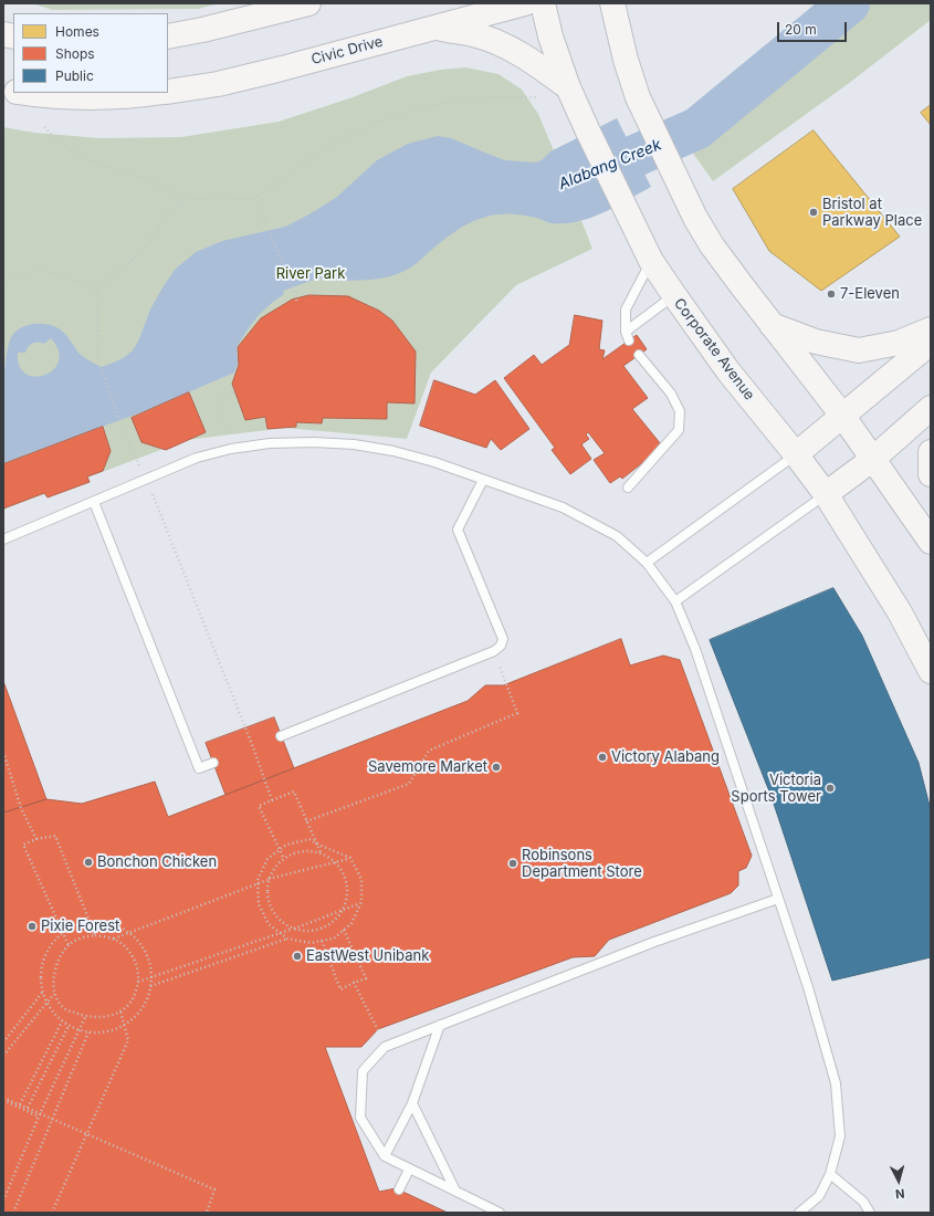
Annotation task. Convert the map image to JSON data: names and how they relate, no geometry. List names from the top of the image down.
{
  "streets": {
    "main road": ["Civic Drive", "Corporate Avenue"]
  },
  "water": ["Alabang Creek"],
  "parks": ["River Park"],
  "places": [
    "Bristol at Parkway Place",
    "7-Eleven",
    "Victory Alabang",
    "Savemore Market",
    "Victoria Sports Tower",
    "Bonchon Chicken",
    "Robinsons Department Store",
    "Pixie Forest",
    "EastWest Unibank"
  ],
  "legend": ["Homes", "Shops", "Public"],
  "scale_bar": "20 m",
  "north": "bottom"
}
